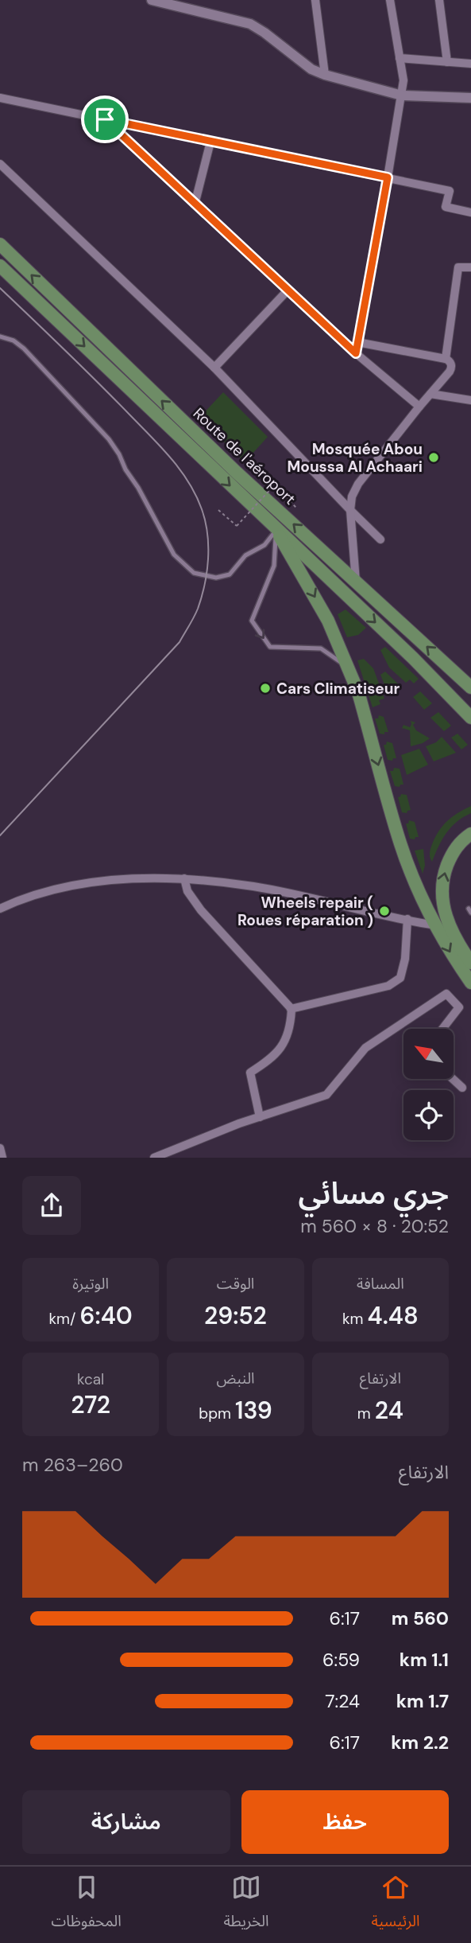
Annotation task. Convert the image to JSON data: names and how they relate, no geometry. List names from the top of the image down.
{
  "streets": {
    "highway": ["Route de l'aéroport"]
  },
  "places": ["Mosquée Abou Moussa Al Achaari", "Cars Climatiseur", "Wheels repair ( Roues réparation )"],
  "north": "top left",
  "page": {
    "heading": ["جري مسائي", "20:52 · 8 × 560 m"],
    "stats": [
      ["المسافة", "4.48 km"],
      ["الوقت", "29:52"],
      ["الوتيرة", "6:40 /km"],
      ["الارتفاع", "24 m"],
      ["النبض", "139 bpm"],
      ["kcal", "272"]
    ],
    "chart": ["الارتفاع", "260–263 m"],
    "list": [
      {
        "name": "560 m",
        "note": "6:17"
      },
      {
        "name": "1.1 km",
        "note": "6:59"
      },
      {
        "name": "1.7 km",
        "note": "7:24"
      },
      {
        "name": "2.2 km",
        "note": "6:17"
      }
    ],
    "buttons": ["حفظ", "مشاركة"],
    "tabs": ["الرئيسية", "الخريطة", "المحفوظات"]
  }
}
